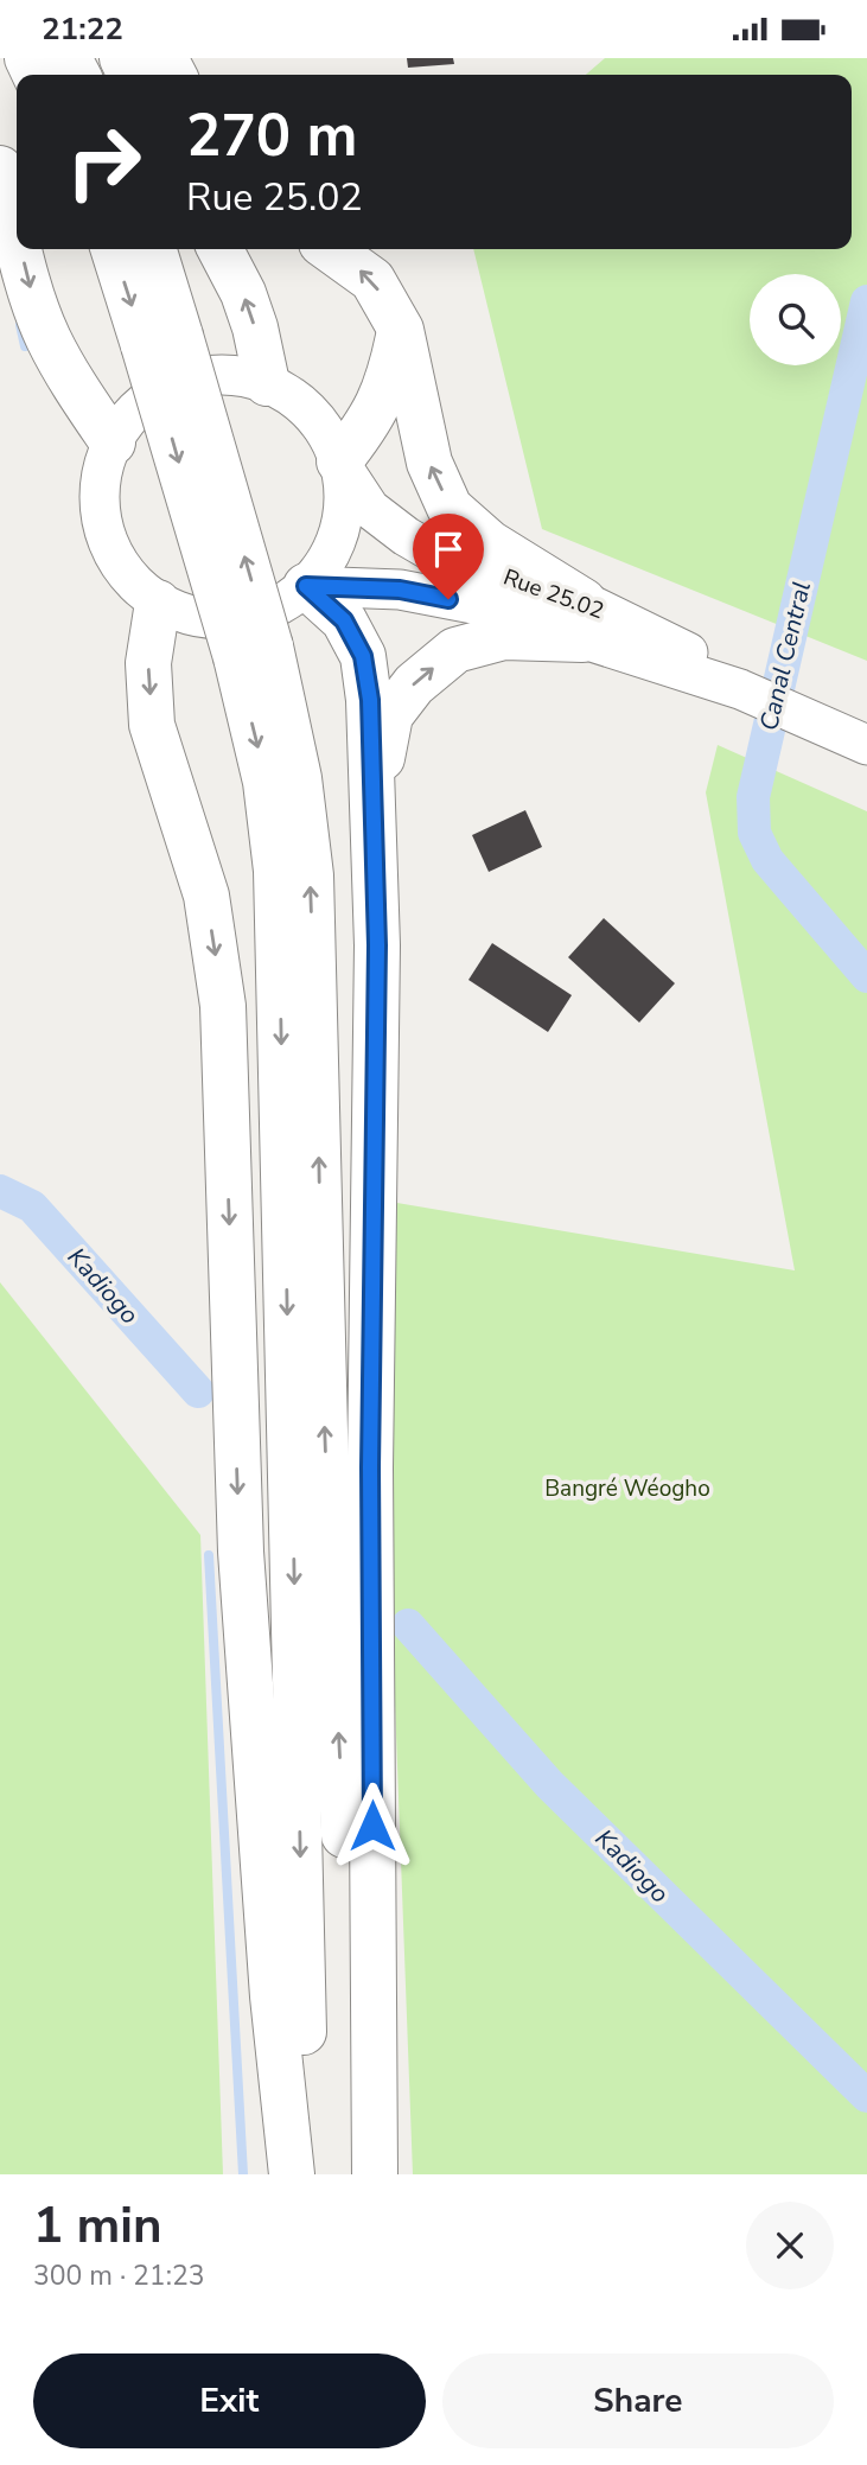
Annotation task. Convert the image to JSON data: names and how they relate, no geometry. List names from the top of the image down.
{
  "streets": {
    "main road": ["Rue 25.02"]
  },
  "water": ["Canal Central", "Kadiogo"],
  "parks": ["Bangré Wéogho"],
  "page": {
    "status": "21:22",
    "turn": ["270 m", "Rue 25.02"],
    "heading": ["1 min", "300 m · 21:23"],
    "buttons": ["Exit", "Share"]
  }
}
